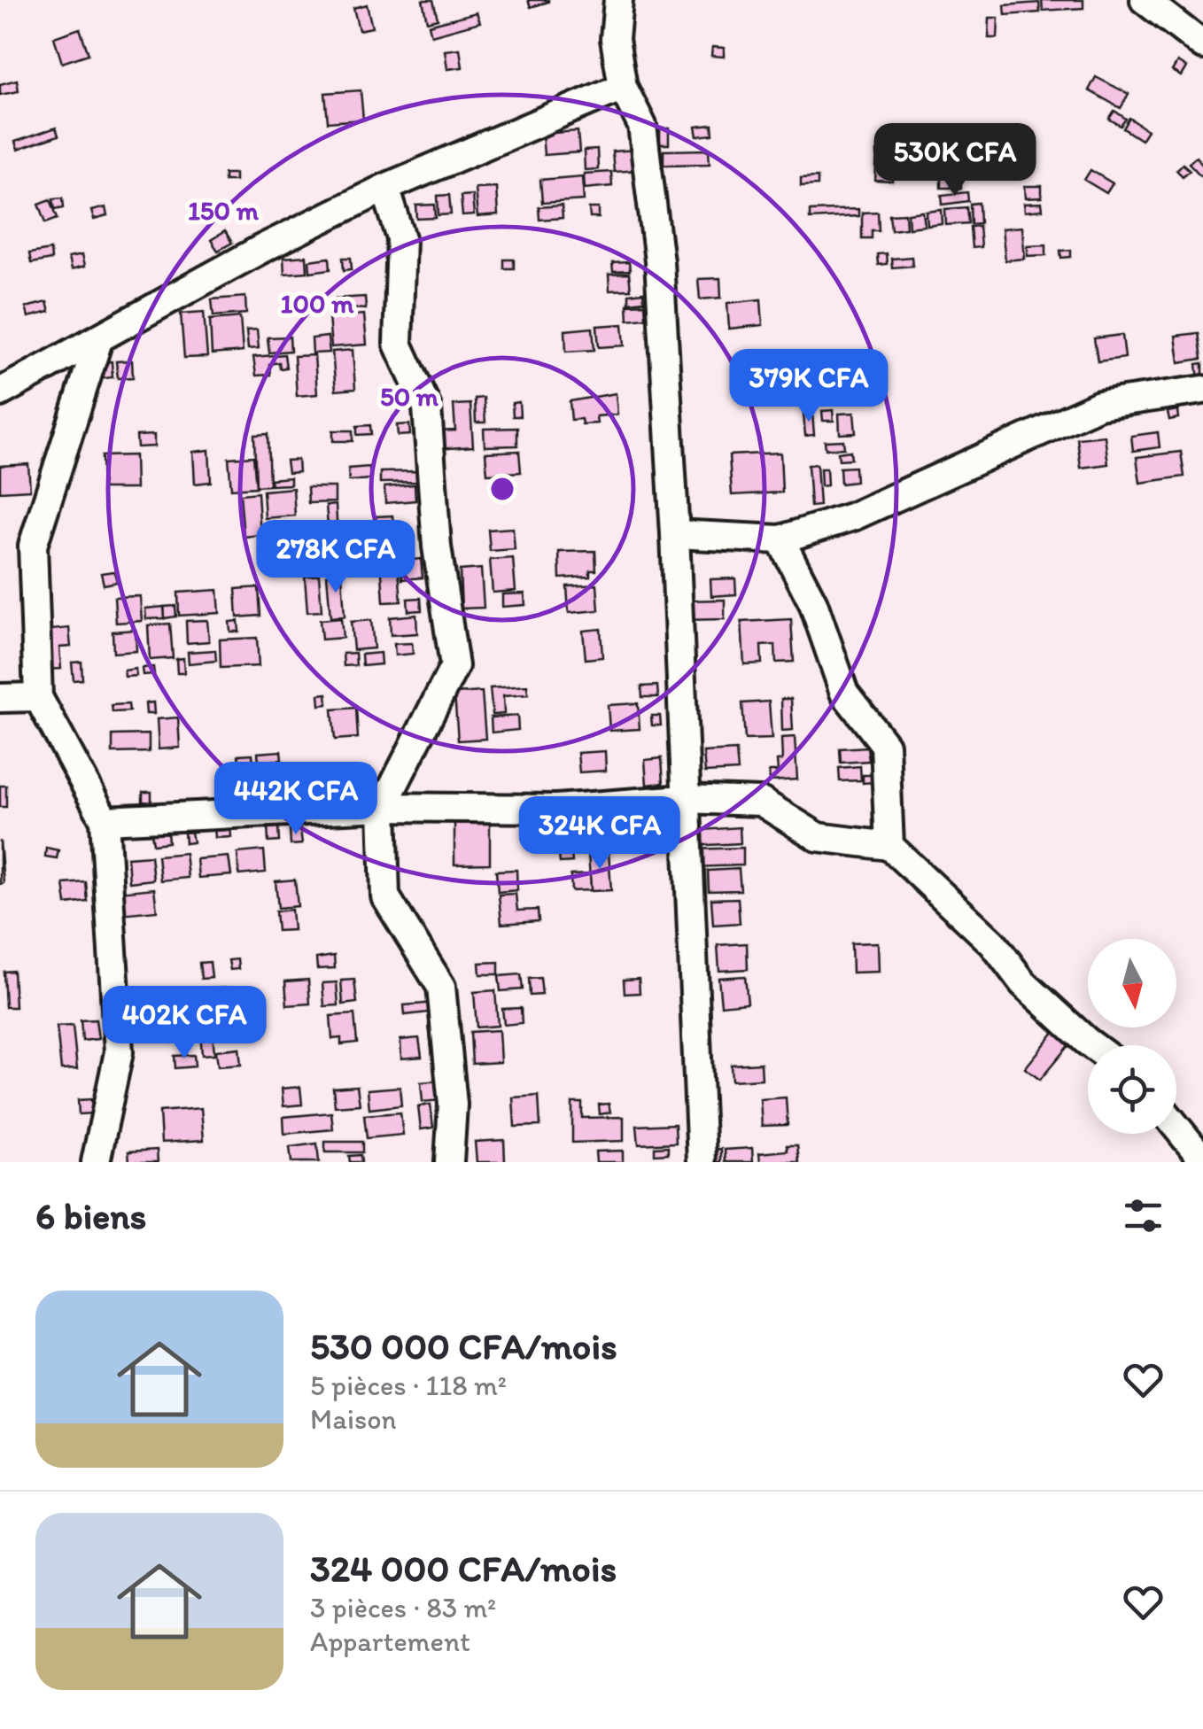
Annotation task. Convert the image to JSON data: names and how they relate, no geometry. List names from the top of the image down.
{
  "north": "bottom",
  "page": {
    "price": [
      "530K CFA",
      "379K CFA",
      "278K CFA",
      "442K CFA",
      "324K CFA",
      "402K CFA"
    ],
    "heading": "6 biens",
    "list": [
      {
        "name": "530 000 CFA/mois",
        "note": "5 pièces · 118 m² · Maison"
      },
      {
        "name": "324 000 CFA/mois",
        "note": "3 pièces · 83 m² · Appartement"
      }
    ]
  },
  "rings": ["150 m", "100 m", "50 m"]
}
